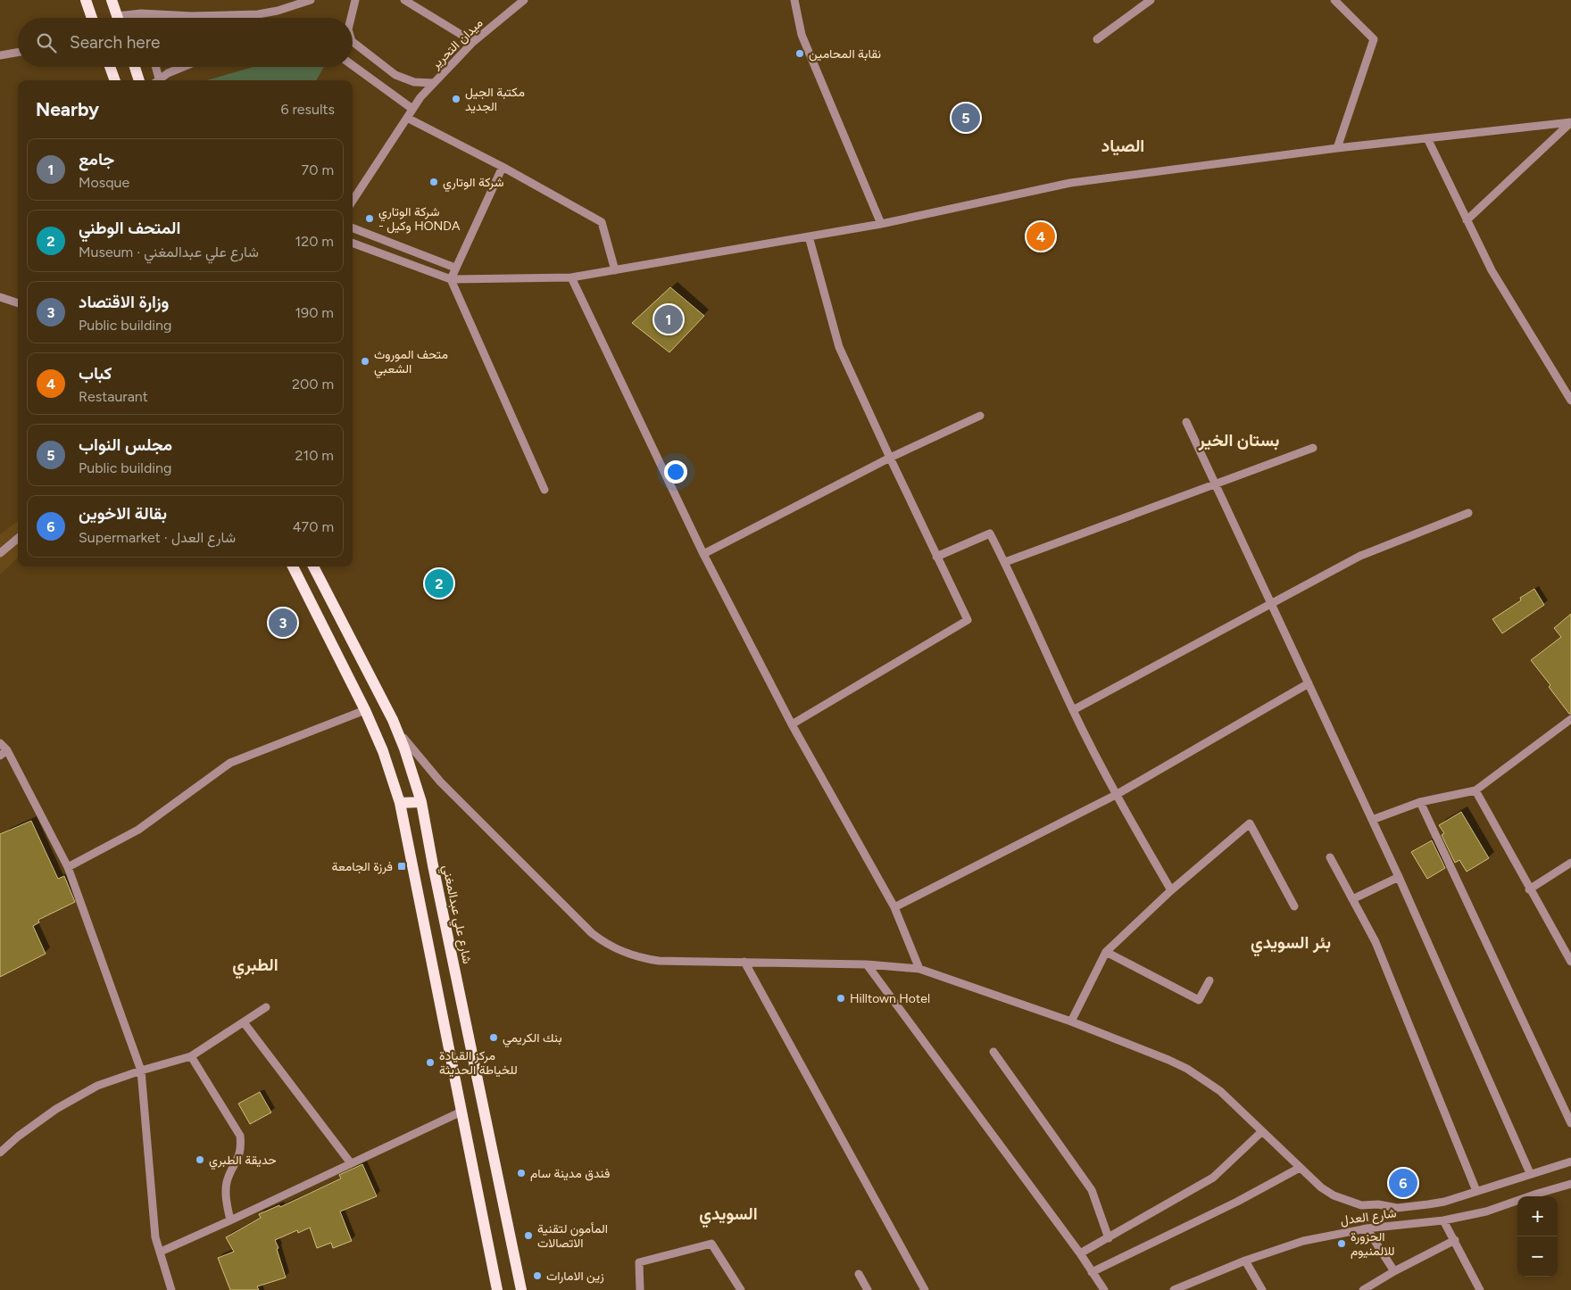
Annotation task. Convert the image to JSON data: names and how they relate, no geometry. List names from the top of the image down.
{
  "streets": {
    "main road": ["شارع علي عبدالمغني"],
    "street": ["ميدان التحرير", "شارع العدل"]
  },
  "crossings": [
    ["شارع علي عبدالمغني", "شارع العدل"]
  ],
  "districts": [
    "الصياد",
    "بستان الخير",
    "بئر السويدي",
    "الطبري",
    "السويدي"
  ],
  "places": {
    "other": [
      "نقابة المحامين",
      "مكتبة الجيل الجديد",
      "شركة الوتاري",
      "شركة الوتاري - وكيل HONDA",
      "متحف الموروث الشعبي",
      "Hilltown Hotel",
      "بنك الكريمي",
      "مركز القيادة للخياطة الحديثة",
      "حديقة الطبري",
      "فندق مدينة سام",
      "المأمون لتقنية الاتصالات",
      "الحزورة للالمنيوم",
      "زين الامارات"
    ],
    "transit": ["فرزة الجامعة"]
  },
  "page": {
    "search": "Search here",
    "heading": ["Nearby", "6 results"],
    "pins": [
      "5",
      "4",
      "1",
      "2",
      "3",
      "6"
    ],
    "list": [
      {
        "mark": "1",
        "name": "جامع",
        "note": "Mosque",
        "value": "70 m"
      },
      {
        "mark": "2",
        "name": "المتحف الوطني",
        "note": "Museum · شارع علي عبدالمغني",
        "value": "120 m"
      },
      {
        "mark": "3",
        "name": "وزارة الاقتصاد",
        "note": "Public building",
        "value": "190 m"
      },
      {
        "mark": "4",
        "name": "كباب",
        "note": "Restaurant",
        "value": "200 m"
      },
      {
        "mark": "5",
        "name": "مجلس النواب",
        "note": "Public building",
        "value": "210 m"
      },
      {
        "mark": "6",
        "name": "بقالة الاخوين",
        "note": "Supermarket · شارع العدل",
        "value": "470 m"
      }
    ],
    "map_buttons": ["+", "−"]
  }
}
